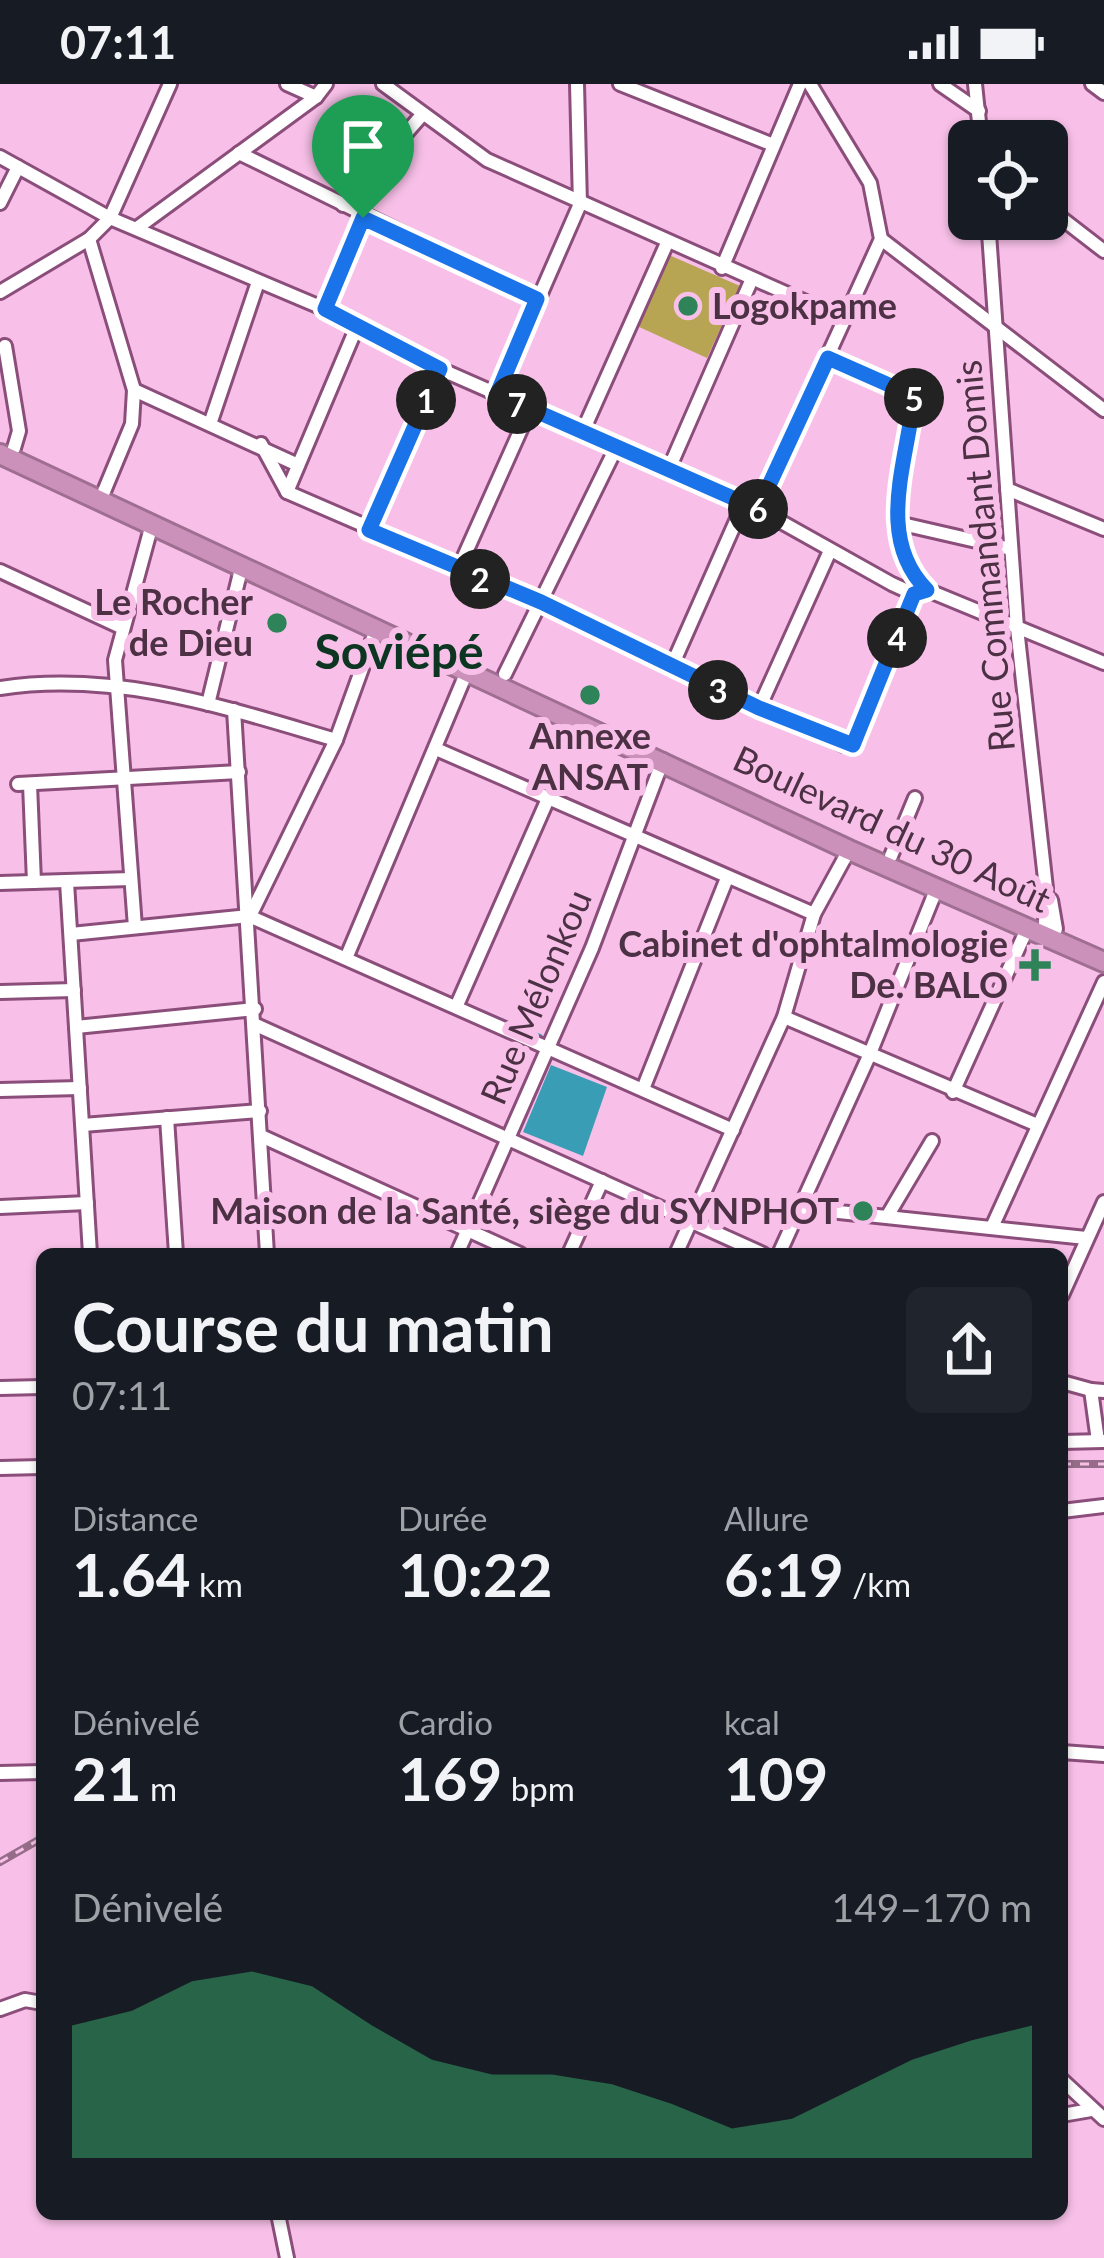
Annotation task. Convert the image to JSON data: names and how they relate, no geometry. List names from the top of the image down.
{
  "streets": {
    "highway": ["Boulevard du 30 Août"],
    "street": ["Rue Commandant Domis", "Rue Mélonkou"]
  },
  "crossings": [
    ["Rue Commandant Domis", "Boulevard du 30 Août"],
    ["Boulevard du 30 Août", "Rue Mélonkou"]
  ],
  "districts": ["Soviépé"],
  "places": {
    "other": [
      "Logokpame",
      "Le Rocher de Dieu",
      "Annexe ANSAT",
      "Maison de la Santé, siège du SYNPHOT"
    ],
    "health": ["Cabinet d'ophtalmologie De. BALO"]
  },
  "page": {
    "status": "07:11",
    "pins": [
      "5",
      "1",
      "7",
      "6",
      "2",
      "4",
      "3"
    ],
    "heading": ["Course du matin", "07:11"],
    "stats": [
      ["Distance", "1.64 km"],
      ["Durée", "10:22"],
      ["Allure", "6:19 /km"],
      ["Dénivelé", "21 m"],
      ["Cardio", "169 bpm"],
      ["kcal", "109"]
    ],
    "chart": ["Dénivelé", "149–170 m"]
  }
}
